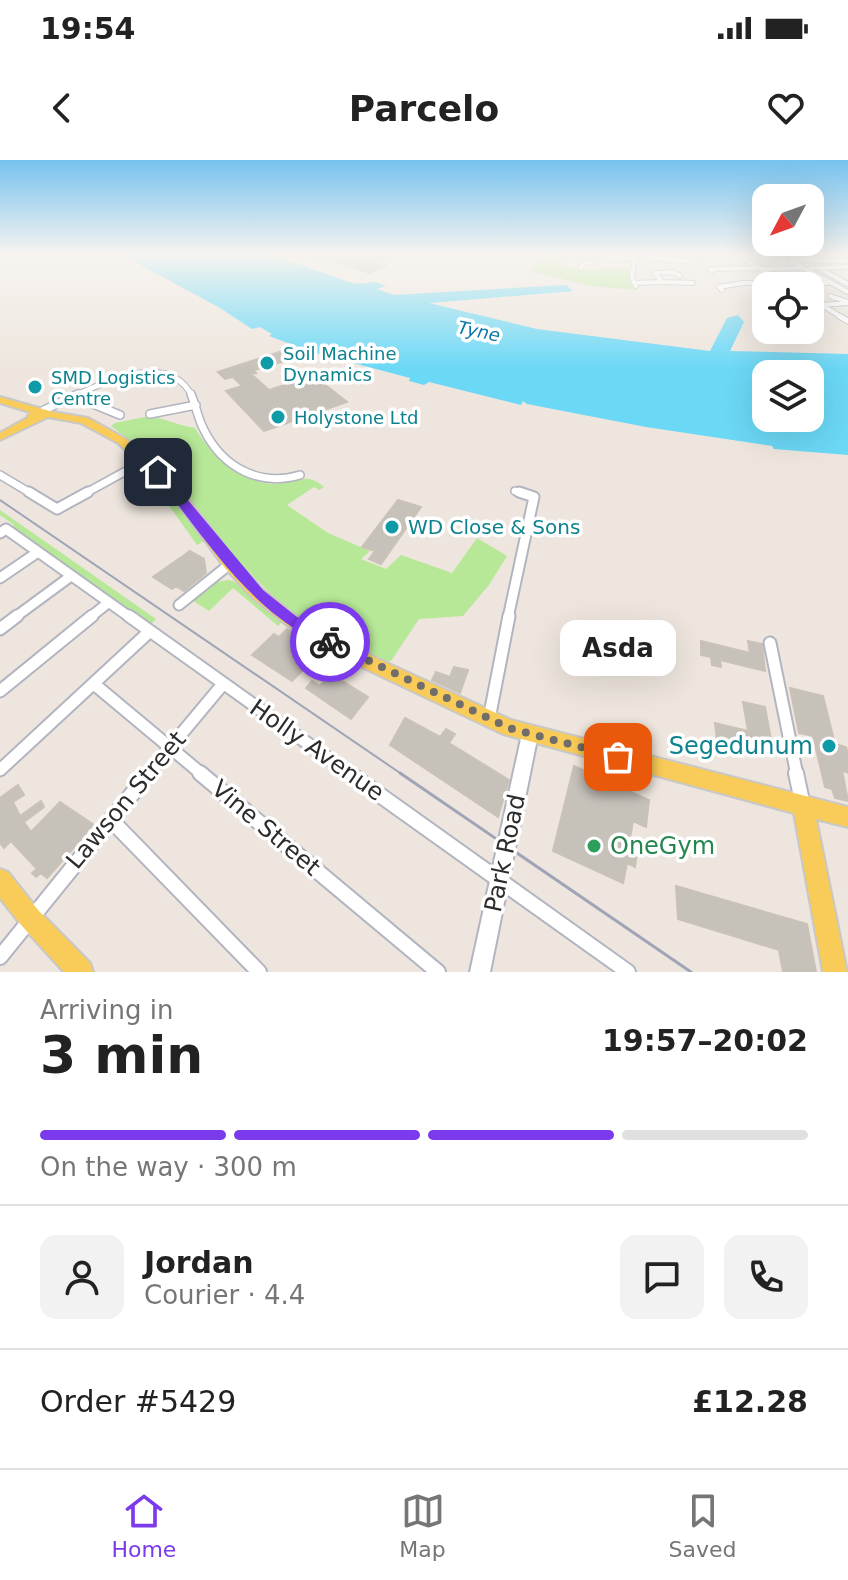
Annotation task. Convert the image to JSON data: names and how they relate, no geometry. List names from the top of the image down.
{
  "streets": {
    "street": [
      "Holly Avenue",
      "Lawson Street",
      "Vine Street",
      "Park Road"
    ]
  },
  "crossings": [
    ["Holly Avenue", "Lawson Street"],
    ["Holly Avenue", "Park Road"],
    ["Lawson Street", "Vine Street"]
  ],
  "water": ["Tyne"],
  "places": [
    "Soil Machine Dynamics",
    "SMD Logistics Centre",
    "Holystone Ltd",
    "WD Close & Sons",
    "Segedunum",
    "Asda",
    "OneGym"
  ],
  "north": "bottom left",
  "page": {
    "status": "19:54",
    "header": "Parcelo",
    "bubble": "Asda",
    "heading": ["3 min", "Arriving in", "19:57–20:02"],
    "panel": [
      "Jordan",
      "Courier · 4.4",
      "Order #5429",
      "£12.28"
    ],
    "bar": "On the way · 300 m",
    "tabs": ["Home", "Map", "Saved"]
  }
}
